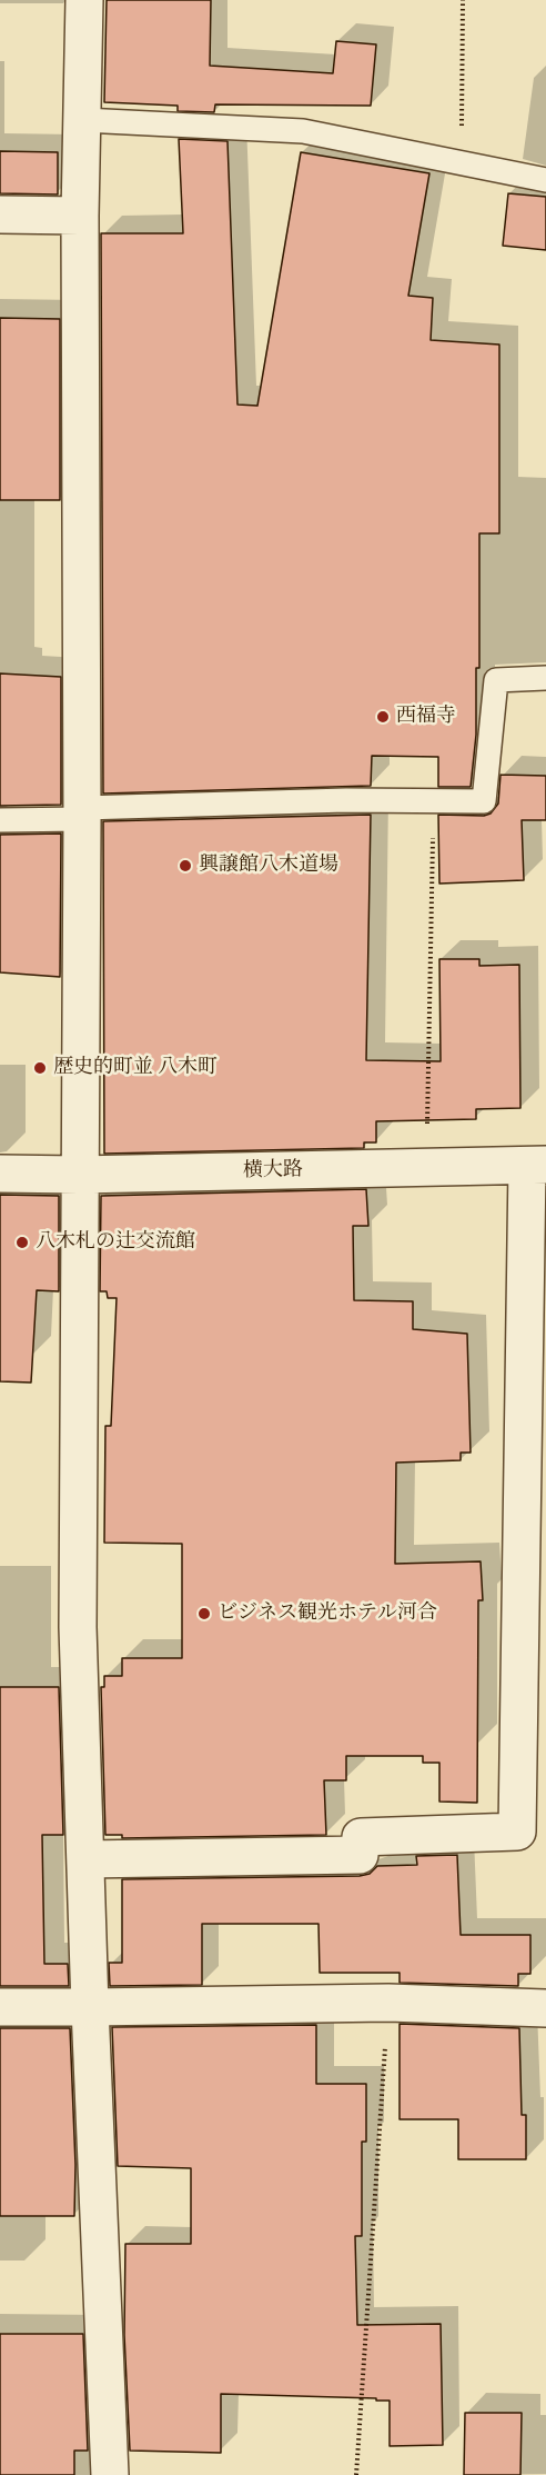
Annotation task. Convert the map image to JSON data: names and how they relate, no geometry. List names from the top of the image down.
{
  "streets": {
    "street": ["横大路"]
  },
  "places": [
    "西福寺",
    "興譲館八木道場",
    "歴史的町並 八木町",
    "八木札の辻交流館",
    "ビジネス観光ホテル河合"
  ]
}
